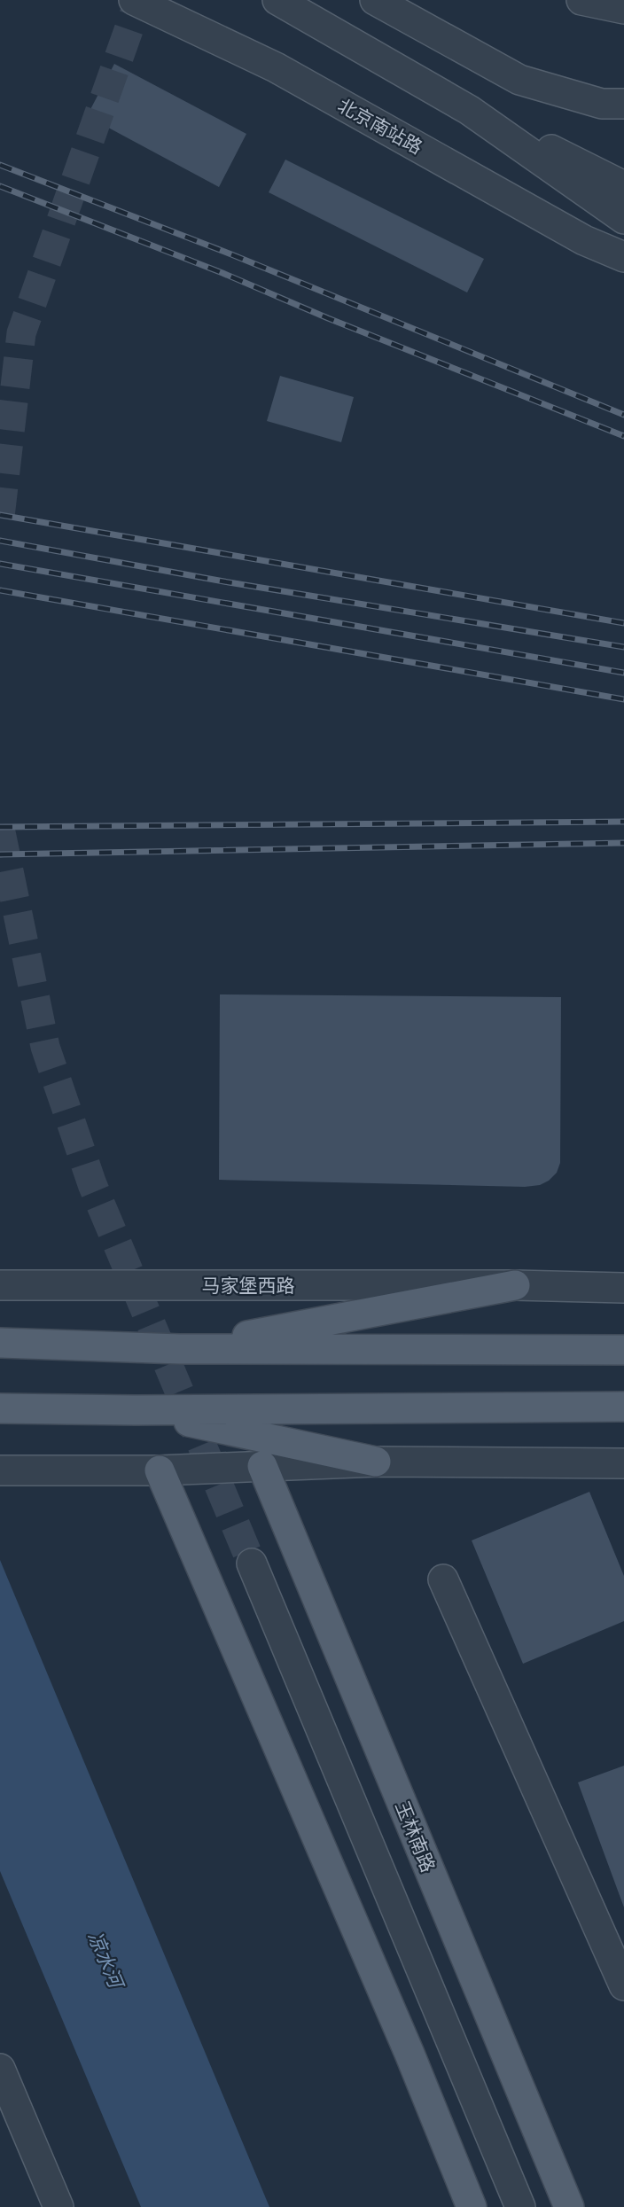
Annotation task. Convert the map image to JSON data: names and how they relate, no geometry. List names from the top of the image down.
{
  "streets": {
    "main road": ["玉林南路"],
    "street": ["北京南站路", "马家堡西路"]
  },
  "water": ["凉水河"]
}
